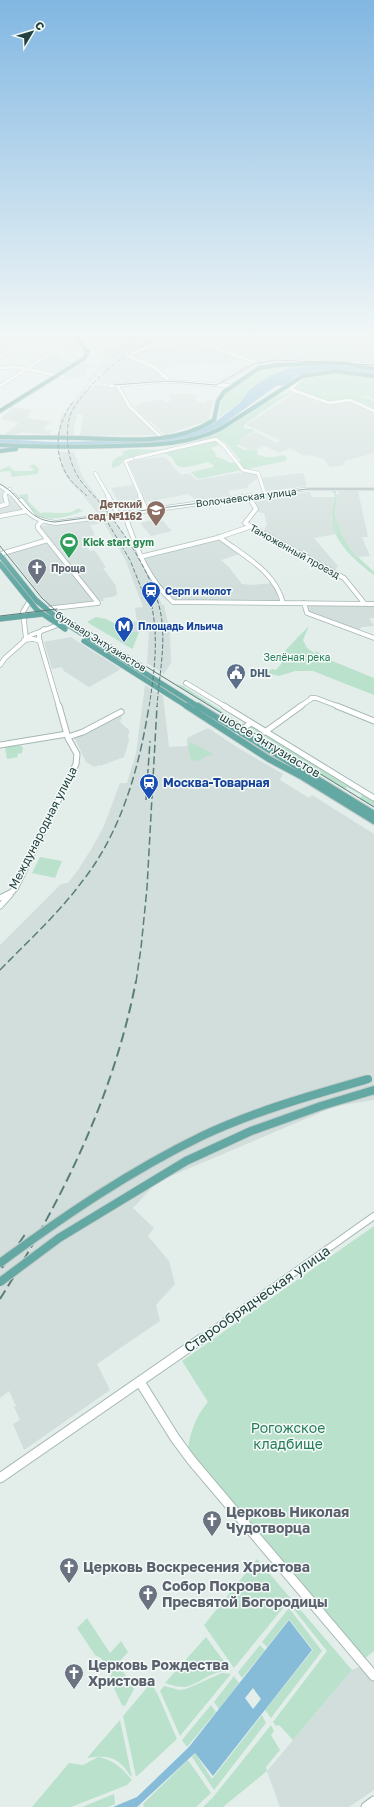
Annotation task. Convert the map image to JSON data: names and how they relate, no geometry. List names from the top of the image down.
{
  "streets": {
    "main road": ["бульвар Энтузиастов", "шоссе Энтузиастов"],
    "street": [
      "Волочаевская улица",
      "Таможенный проезд",
      "Международная улица",
      "Старообрядческая улица"
    ]
  },
  "crossings": [
    ["Волочаевская улица", "Таможенный проезд"],
    ["бульвар Энтузиастов", "шоссе Энтузиастов"]
  ],
  "parks": ["Зелёная река", "Рогожское кладбище"],
  "places": {
    "school or university": ["Детский сад №1162"],
    "sports": ["Kick start gym"],
    "church": [
      "Проща",
      "Церковь Николая Чудотворца",
      "Церковь Воскресения Христова",
      "Собор Покрова Пресвятой Богородицы",
      "Церковь Рождества Христова"
    ],
    "station": ["Серп и молот", "Москва-Товарная"],
    "metro station": ["Площадь Ильича"],
    "public building": ["DHL"]
  },
  "north": "top right"
}
